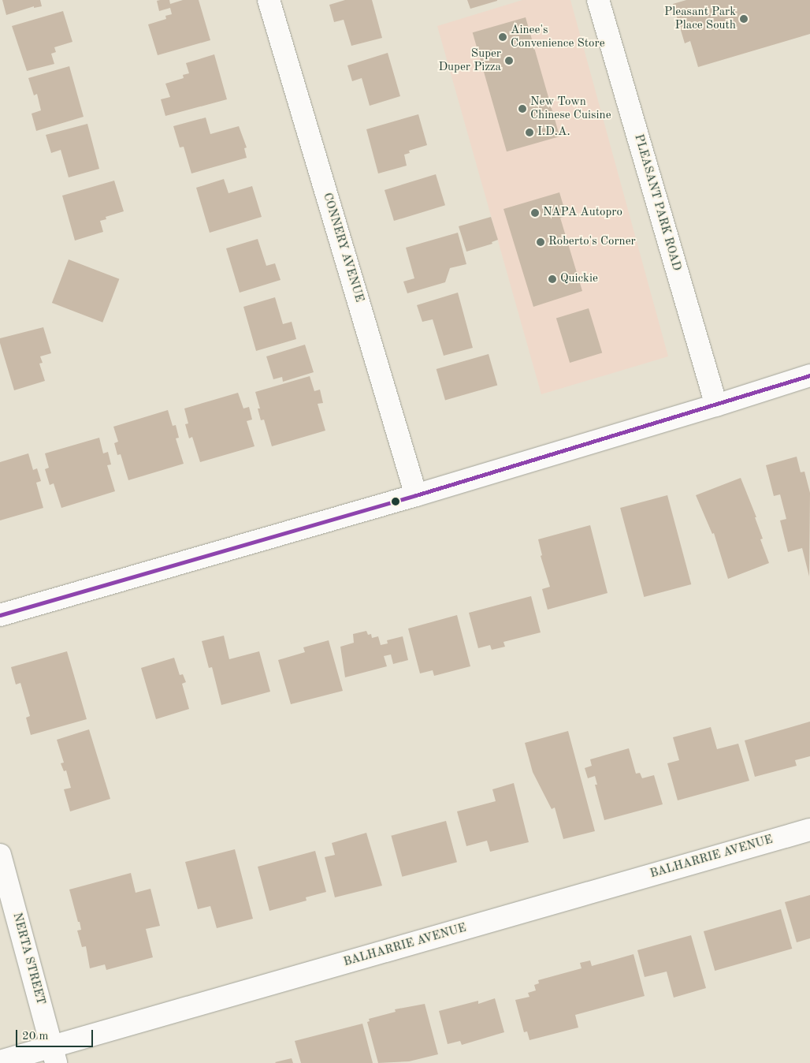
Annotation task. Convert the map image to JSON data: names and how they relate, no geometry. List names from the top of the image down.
{
  "streets": {
    "street": [
      "PLEASANT PARK ROAD",
      "CONNERY AVENUE",
      "BALHARRIE AVENUE",
      "NERTA STREET"
    ]
  },
  "crossings": [
    ["BALHARRIE AVENUE", "NERTA STREET"]
  ],
  "places": [
    "Pleasant Park Place South",
    "Ainee's Convenience Store",
    "Super Duper Pizza",
    "New Town Chinese Cuisine",
    "I.D.A.",
    "NAPA Autopro",
    "Roberto's Corner",
    "Quickie"
  ],
  "scale_bar": "20 m"
}
